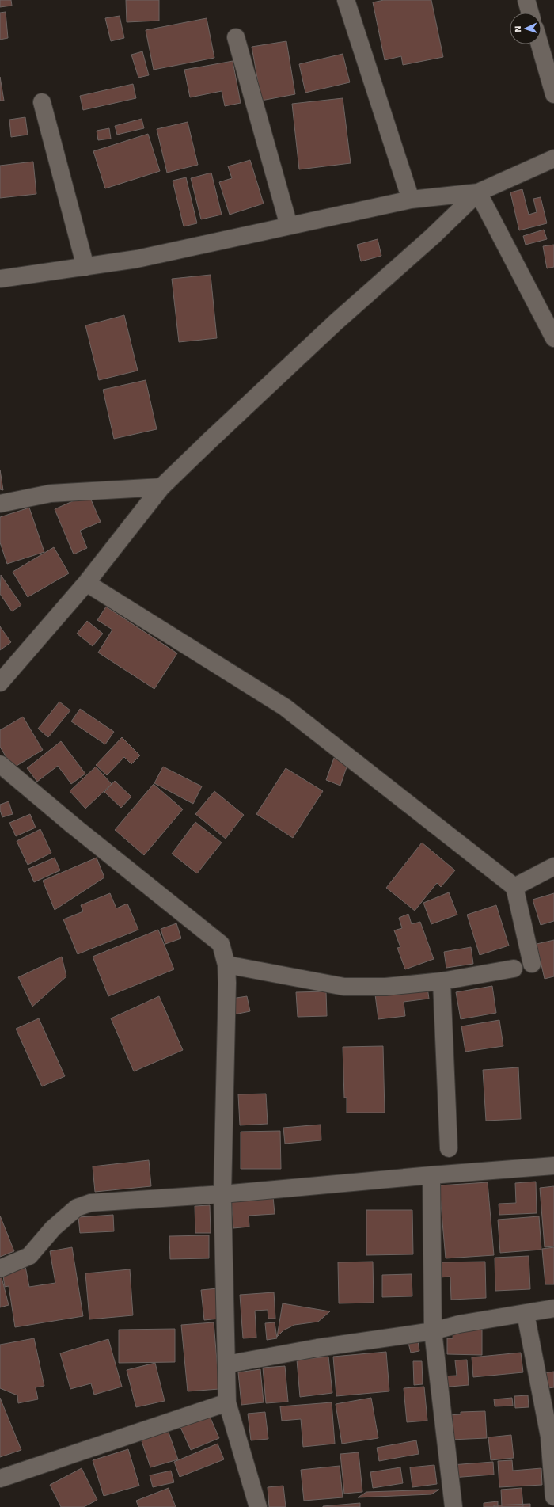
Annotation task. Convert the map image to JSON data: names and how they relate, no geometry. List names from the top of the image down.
{
  "north": "left"
}
